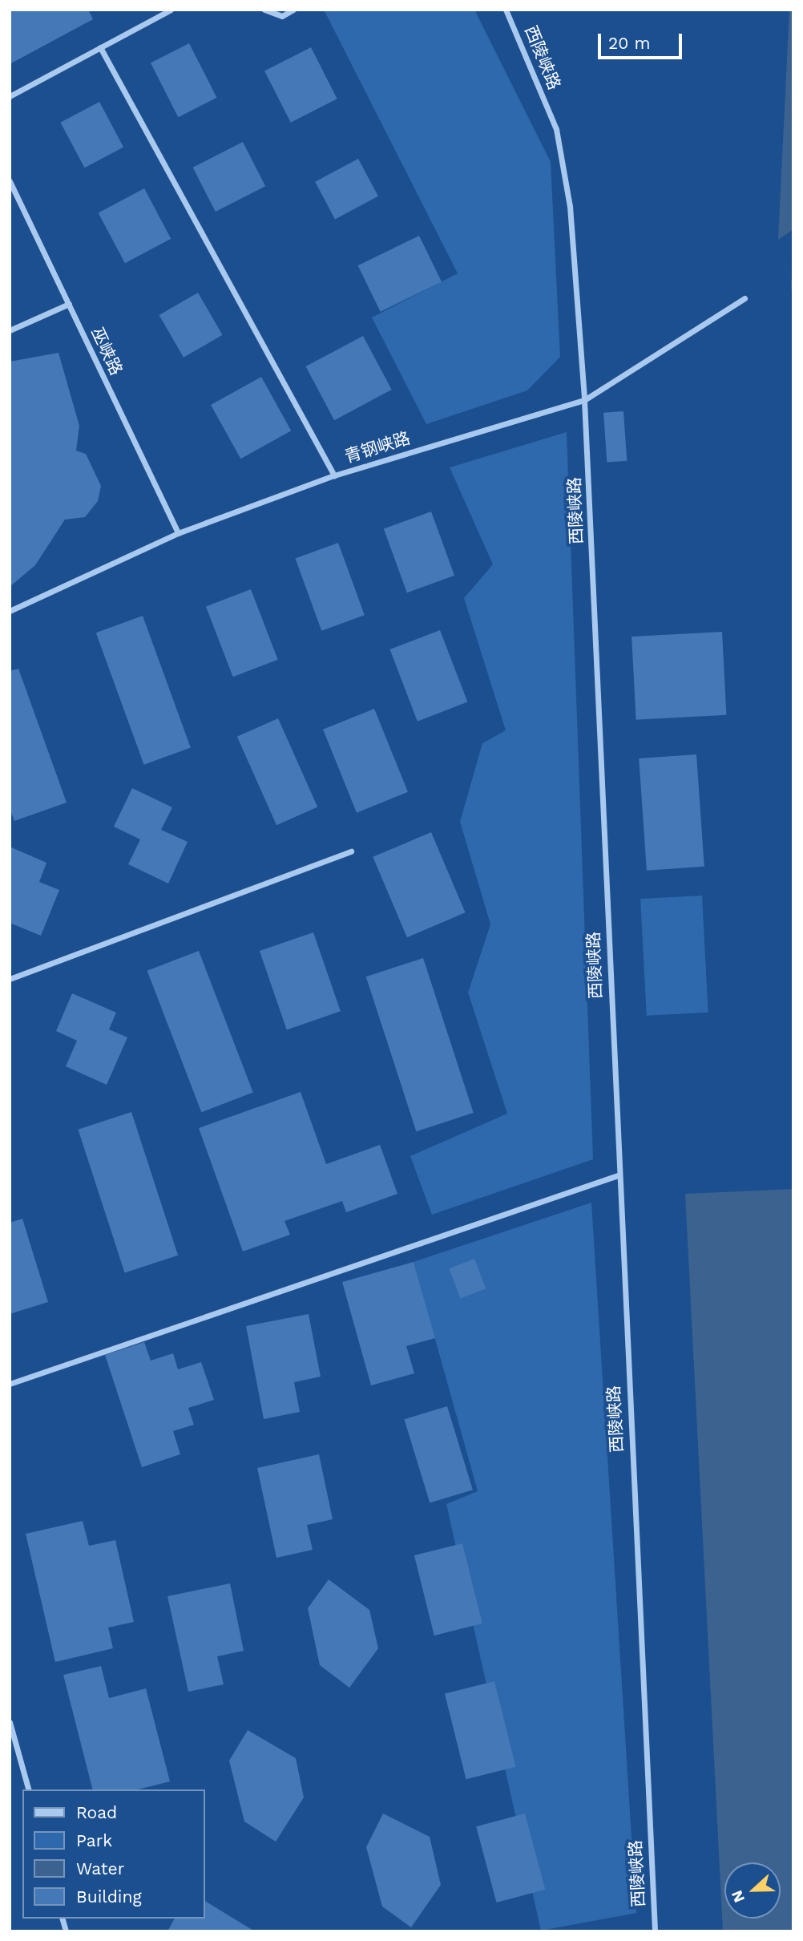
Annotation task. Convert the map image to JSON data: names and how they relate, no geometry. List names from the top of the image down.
{
  "streets": {
    "street": ["西陵峡路", "巫峡路", "青钢峡路"]
  },
  "crossings": [
    ["西陵峡路", "青钢峡路"],
    ["巫峡路", "青钢峡路"]
  ],
  "legend": [
    "Road",
    "Park",
    "Water",
    "Building"
  ],
  "scale_bar": "20 m",
  "north": "left"
}
